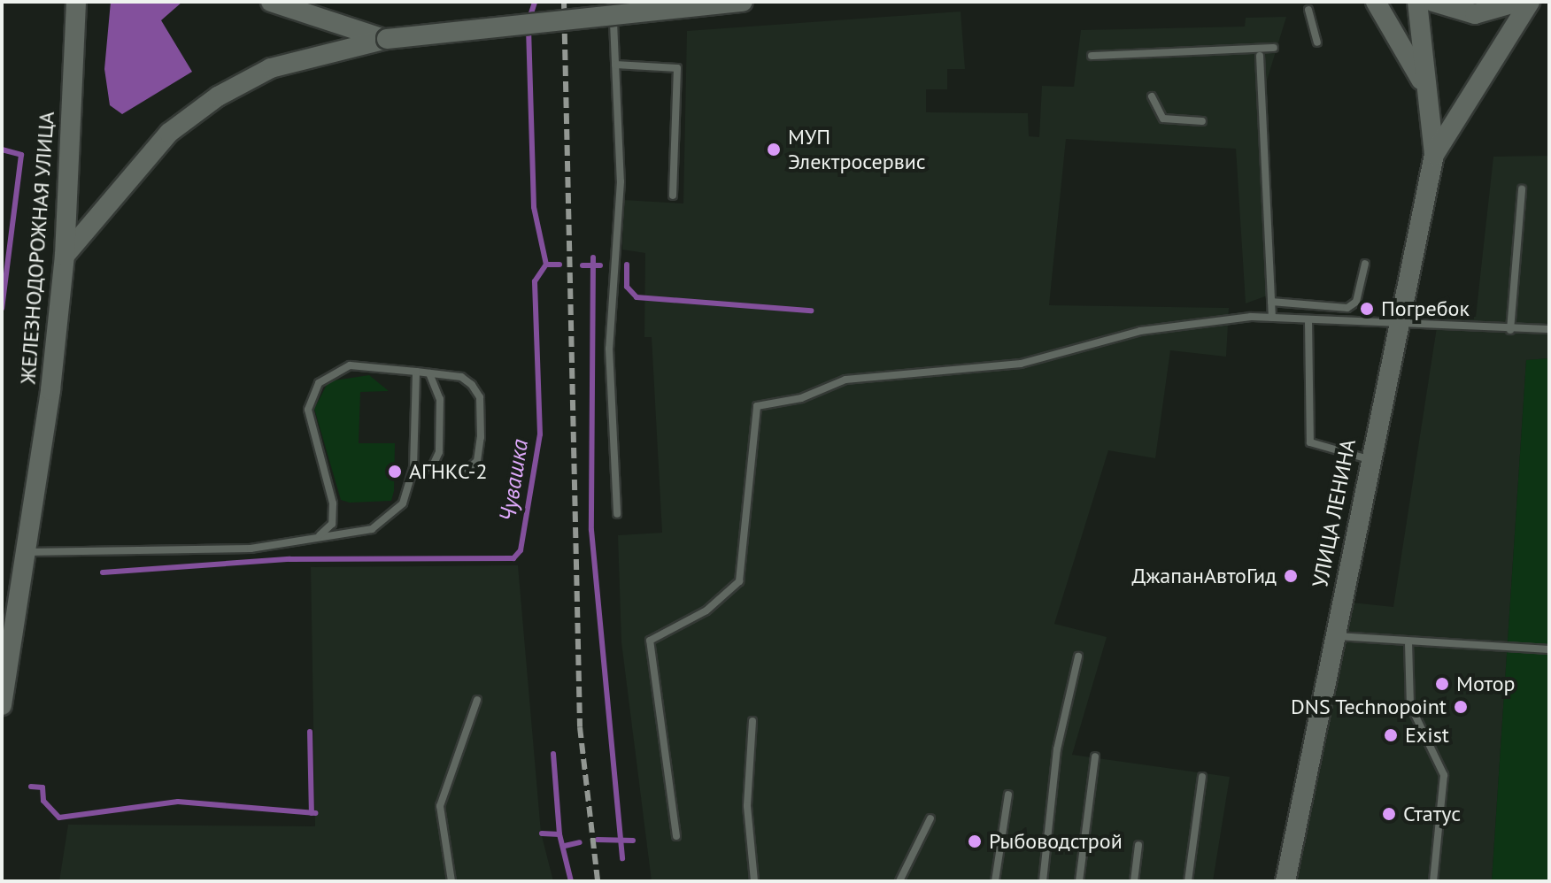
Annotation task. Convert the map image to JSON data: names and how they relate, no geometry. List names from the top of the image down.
{
  "streets": {
    "main road": ["ЖЕЛЕЗНОДОРОЖНАЯ УЛИЦА", "УЛИЦА ЛЕНИНА"]
  },
  "water": ["Чувашка"],
  "places": [
    "МУП Электросервис",
    "Погребок",
    "АГНКС-2",
    "ДжапанАвтоГид",
    "Мотор",
    "DNS Technopoint",
    "Exist",
    "Статус",
    "Рыбоводстрой"
  ]
}
